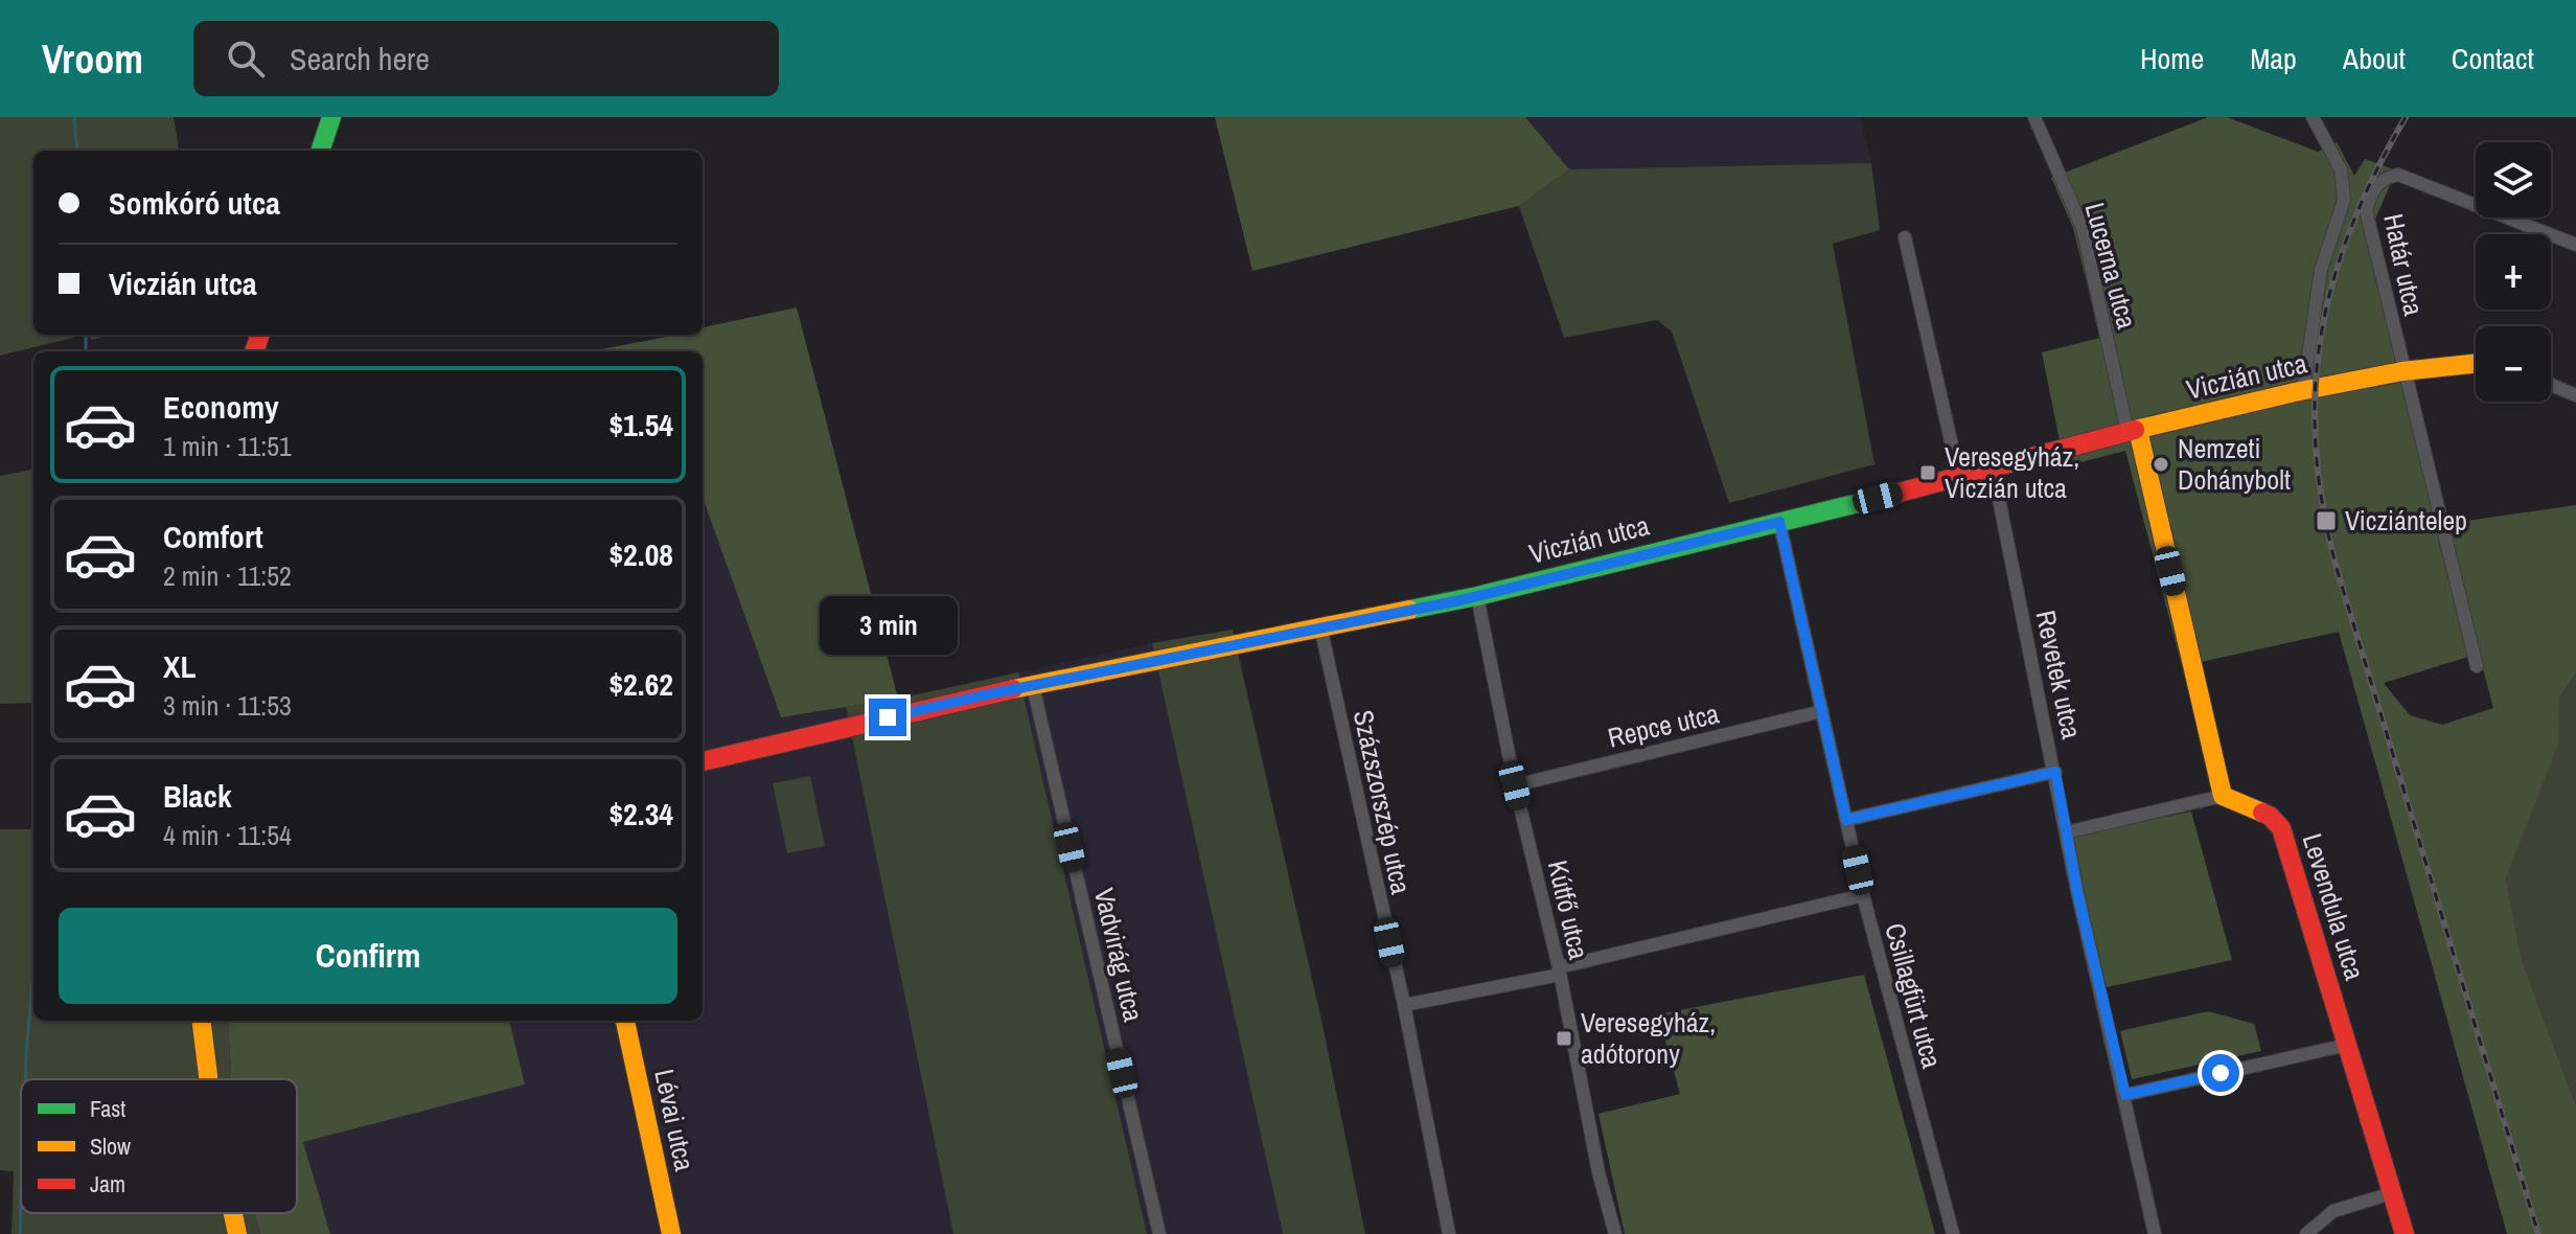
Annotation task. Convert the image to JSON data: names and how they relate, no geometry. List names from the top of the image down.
{
  "streets": {
    "street": [
      "Határ utca",
      "Lucerna utca",
      "Viczián utca",
      "Revetek utca",
      "Repce utca",
      "Százszorszép utca",
      "Levendula utca",
      "Kútfő utca",
      "Vadvirág utca",
      "Csillagfürt utca",
      "Lévai utca"
    ]
  },
  "crossings": [
    ["Határ utca", "Viczián utca"],
    ["Lucerna utca", "Viczián utca"],
    ["Viczián utca", "Revetek utca"],
    ["Viczián utca", "Százszorszép utca"],
    ["Viczián utca", "Kútfő utca"],
    ["Viczián utca", "Vadvirág utca"],
    ["Viczián utca", "Csillagfürt utca"],
    ["Repce utca", "Kútfő utca"],
    ["Repce utca", "Csillagfürt utca"]
  ],
  "places": {
    "other": ["Nemzeti Dohánybolt"],
    "transit": ["Veresegyház, Viczián utca", "Vicziántelep", "Veresegyház, adótorony"]
  },
  "legend": ["Fast", "Slow", "Jam"],
  "page": {
    "header": "Vroom",
    "search": "Search here",
    "nav": [
      "Home",
      "Map",
      "About",
      "Contact"
    ],
    "map_buttons": ["+", "−"],
    "banner": ["Somkóró utca", "Viczián utca"],
    "list": [
      {
        "name": "Economy",
        "note": "1 min · 11:51",
        "value": "$1.54"
      },
      {
        "name": "Comfort",
        "note": "2 min · 11:52",
        "value": "$2.08"
      },
      {
        "name": "XL",
        "note": "3 min · 11:53",
        "value": "$2.62"
      },
      {
        "name": "Black",
        "note": "4 min · 11:54",
        "value": "$2.34"
      }
    ],
    "bubble": "3 min",
    "buttons": "Confirm"
  }
}
